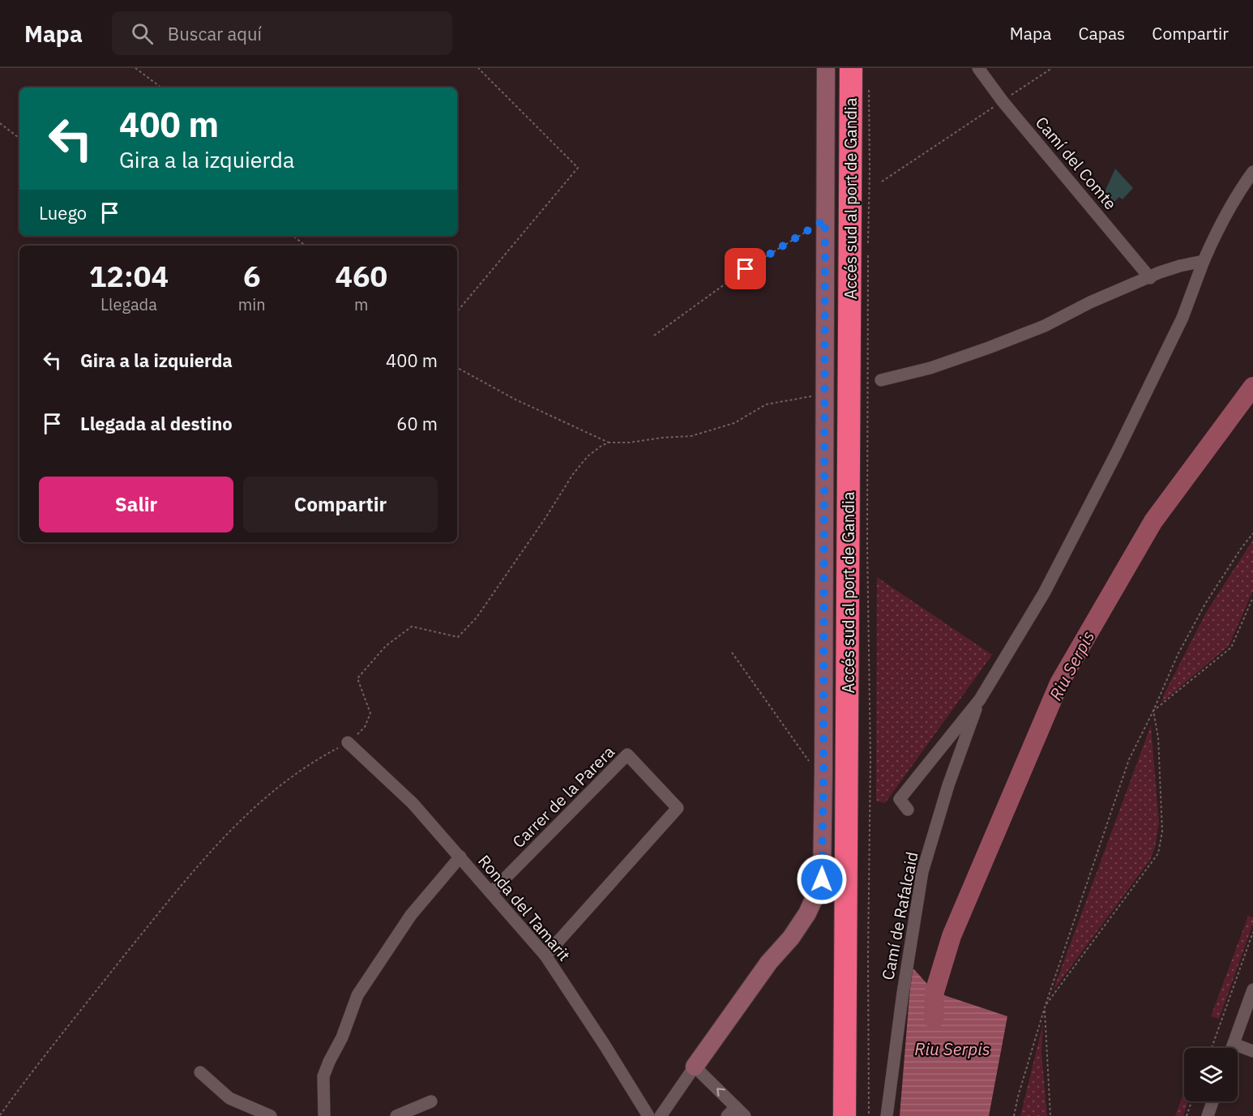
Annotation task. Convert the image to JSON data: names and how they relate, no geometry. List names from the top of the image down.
{
  "streets": {
    "highway": ["Accés sud al port de Gandia"],
    "street": [
      "Camí del Comte",
      "Carrer de la Parera",
      "Ronda del Tamarit",
      "Camí de Rafalcaid"
    ]
  },
  "crossings": [
    ["Carrer de la Parera", "Ronda del Tamarit"]
  ],
  "water": ["Riu Serpis"],
  "page": {
    "header": "Mapa",
    "search": "Buscar aquí",
    "nav": ["Mapa", "Capas", "Compartir"],
    "turn": ["400 m", "Gira a la izquierda"],
    "then": "Luego",
    "eta": [
      "12:04",
      "Llegada",
      "6",
      "min",
      "460",
      "m"
    ],
    "list": [
      {
        "name": "Gira a la izquierda",
        "value": "400 m"
      },
      {
        "name": "Llegada al destino",
        "value": "60 m"
      }
    ],
    "buttons": ["Salir", "Compartir"]
  }
}
